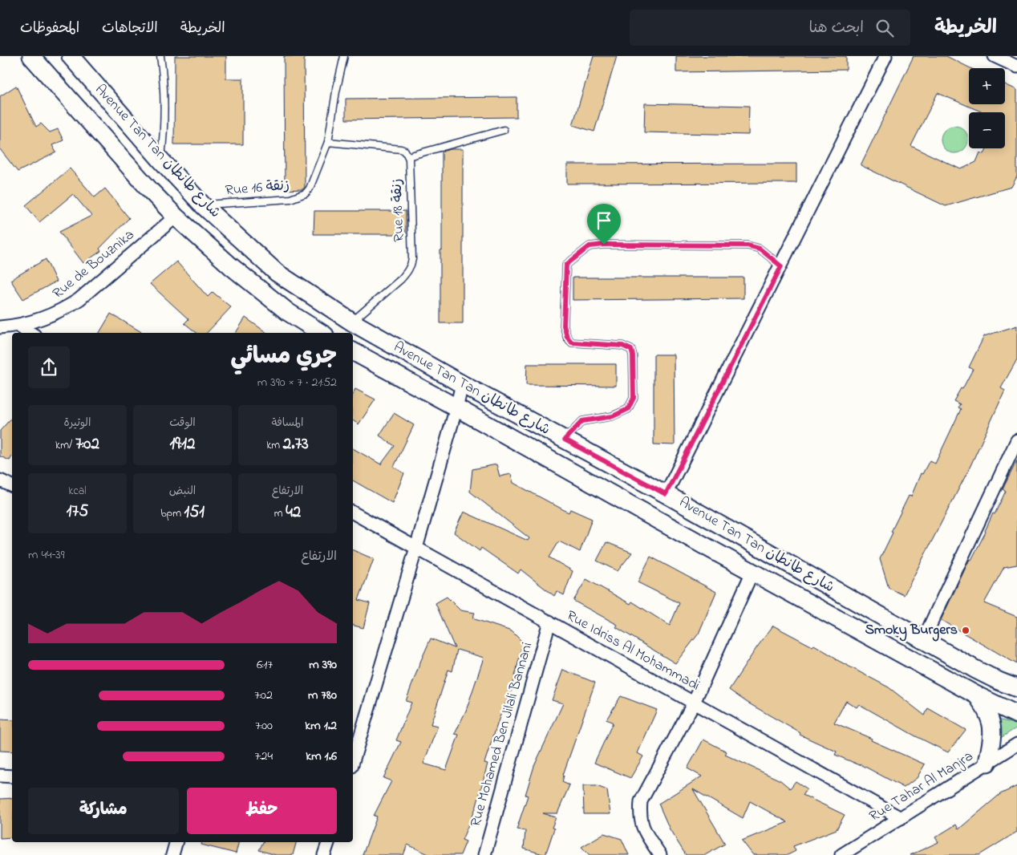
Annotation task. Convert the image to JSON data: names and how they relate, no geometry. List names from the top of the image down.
{
  "streets": {
    "main road": ["Avenue Tan Tan شارع طانطان"],
    "street": [
      "Rue de Bouznika",
      "Rue Idriss Al Mohammadi",
      "Rue Mohamed Ben Jilali Bannani",
      "Rue Tahar Al Manjra"
    ],
    "lane": ["Rue 16 زنقة", "Rue 18 زنقة"]
  },
  "crossings": [
    ["Avenue Tan Tan شارع طانطان", "Rue 16 زنقة"],
    ["Avenue Tan Tan شارع طانطان", "Rue 18 زنقة"],
    ["Avenue Tan Tan شارع طانطان", "Rue de Bouznika"],
    ["Rue Idriss Al Mohammadi", "Rue Mohamed Ben Jilali Bannani"],
    ["Rue Idriss Al Mohammadi", "Rue Tahar Al Manjra"]
  ],
  "places": ["Smoky Burgers"],
  "page": {
    "header": "الخريطة",
    "search": "ابحث هنا",
    "nav": ["الخريطة", "الاتجاهات", "المحفوظات"],
    "map_buttons": ["+", "−"],
    "heading": ["جري مسائي", "21:52 · 7 × 390 m"],
    "stats": [
      ["المسافة", "2.73 km"],
      ["الوقت", "19:12"],
      ["الوتيرة", "7:02 /km"],
      ["الارتفاع", "42 m"],
      ["النبض", "151 bpm"],
      ["kcal", "175"]
    ],
    "chart": ["الارتفاع", "39–44 m"],
    "list": [
      {
        "name": "390 m",
        "note": "6:17"
      },
      {
        "name": "780 m",
        "note": "7:02"
      },
      {
        "name": "1.2 km",
        "note": "7:00"
      },
      {
        "name": "1.6 km",
        "note": "7:24"
      }
    ],
    "buttons": ["حفظ", "مشاركة"]
  }
}
